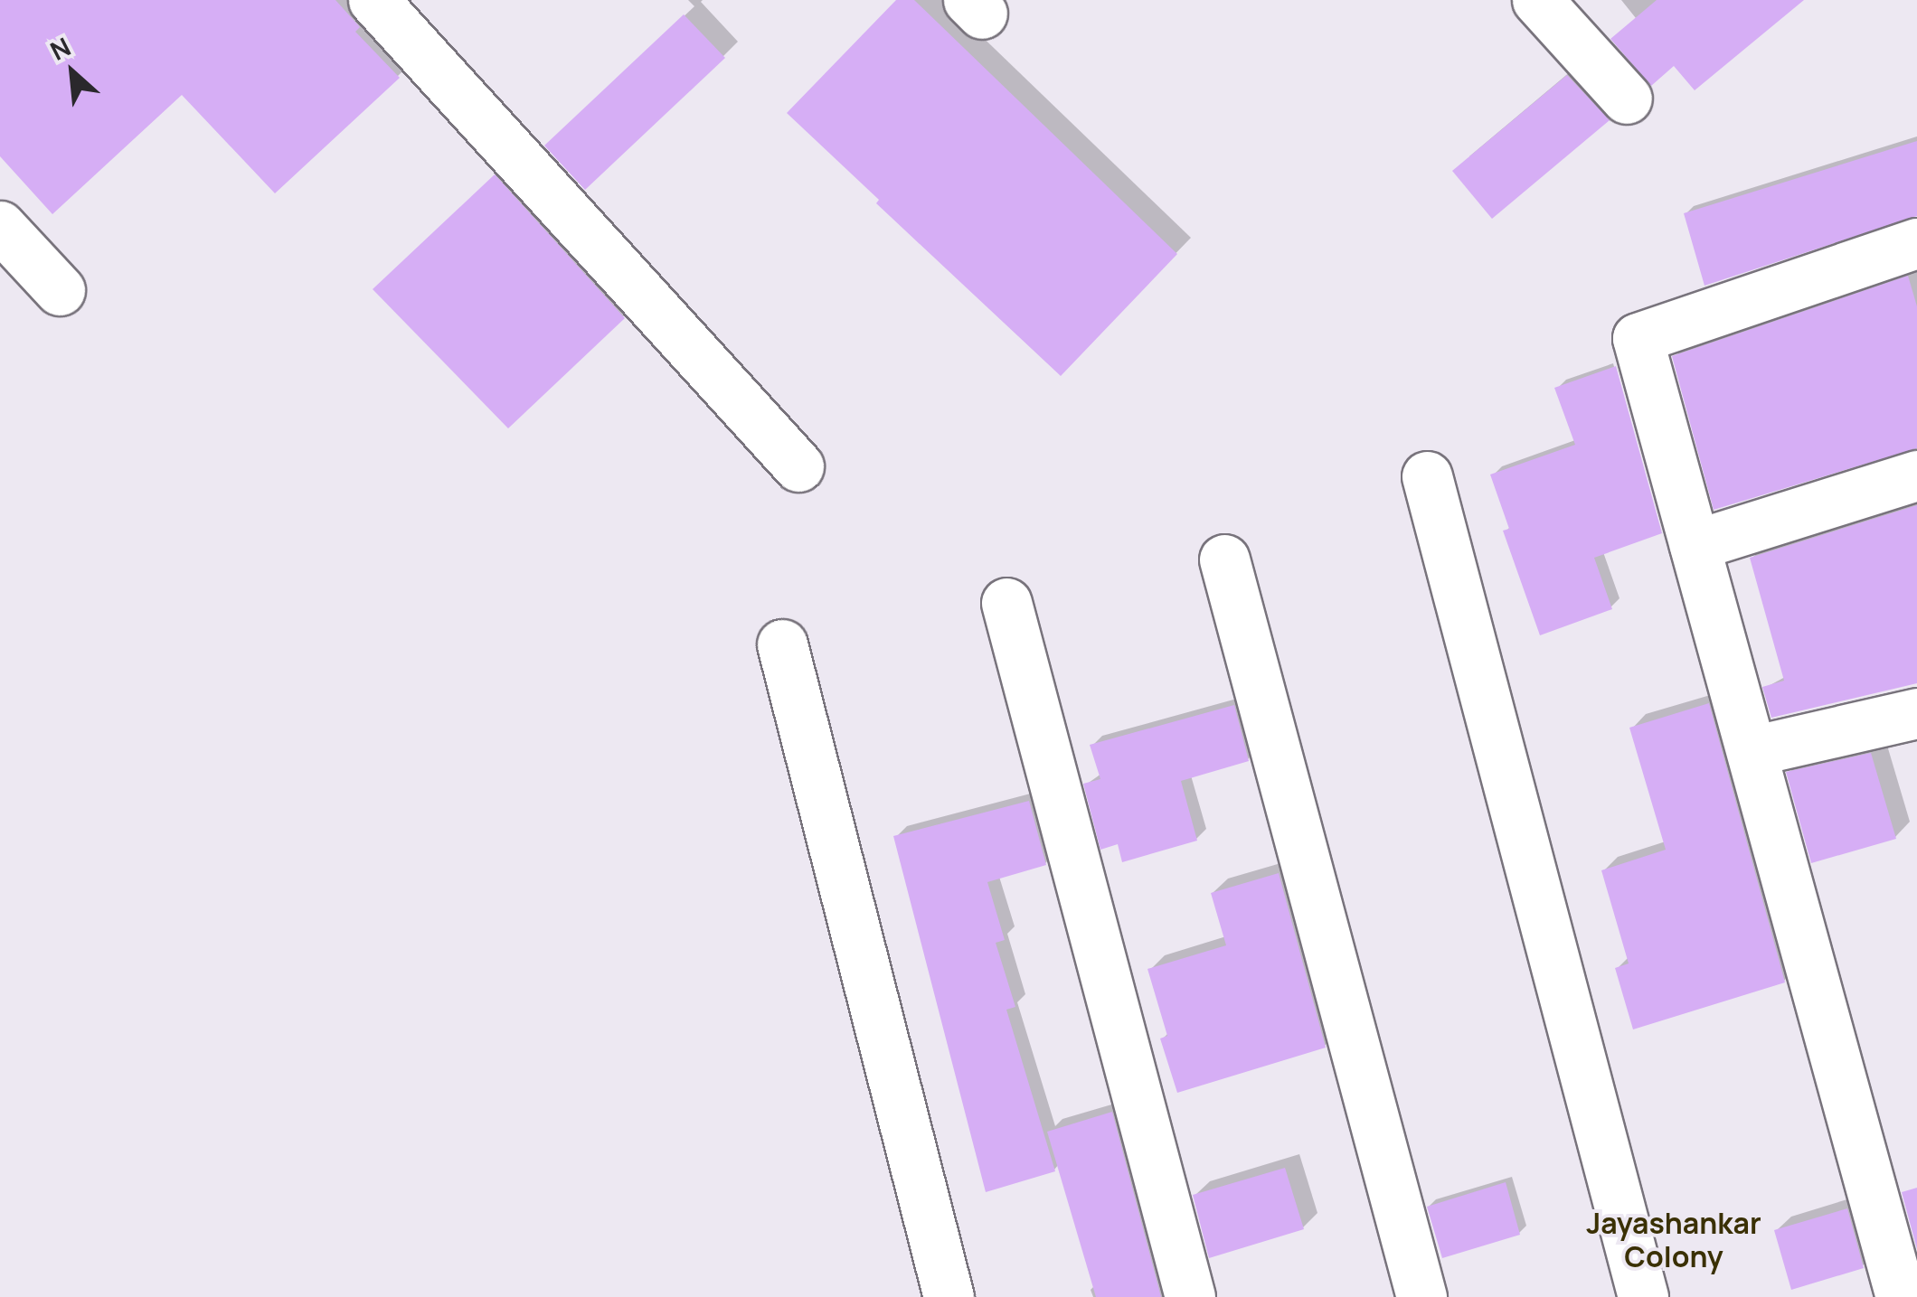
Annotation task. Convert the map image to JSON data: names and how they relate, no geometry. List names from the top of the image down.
{
  "districts": ["Jayashankar Colony"],
  "north": "top left"
}
